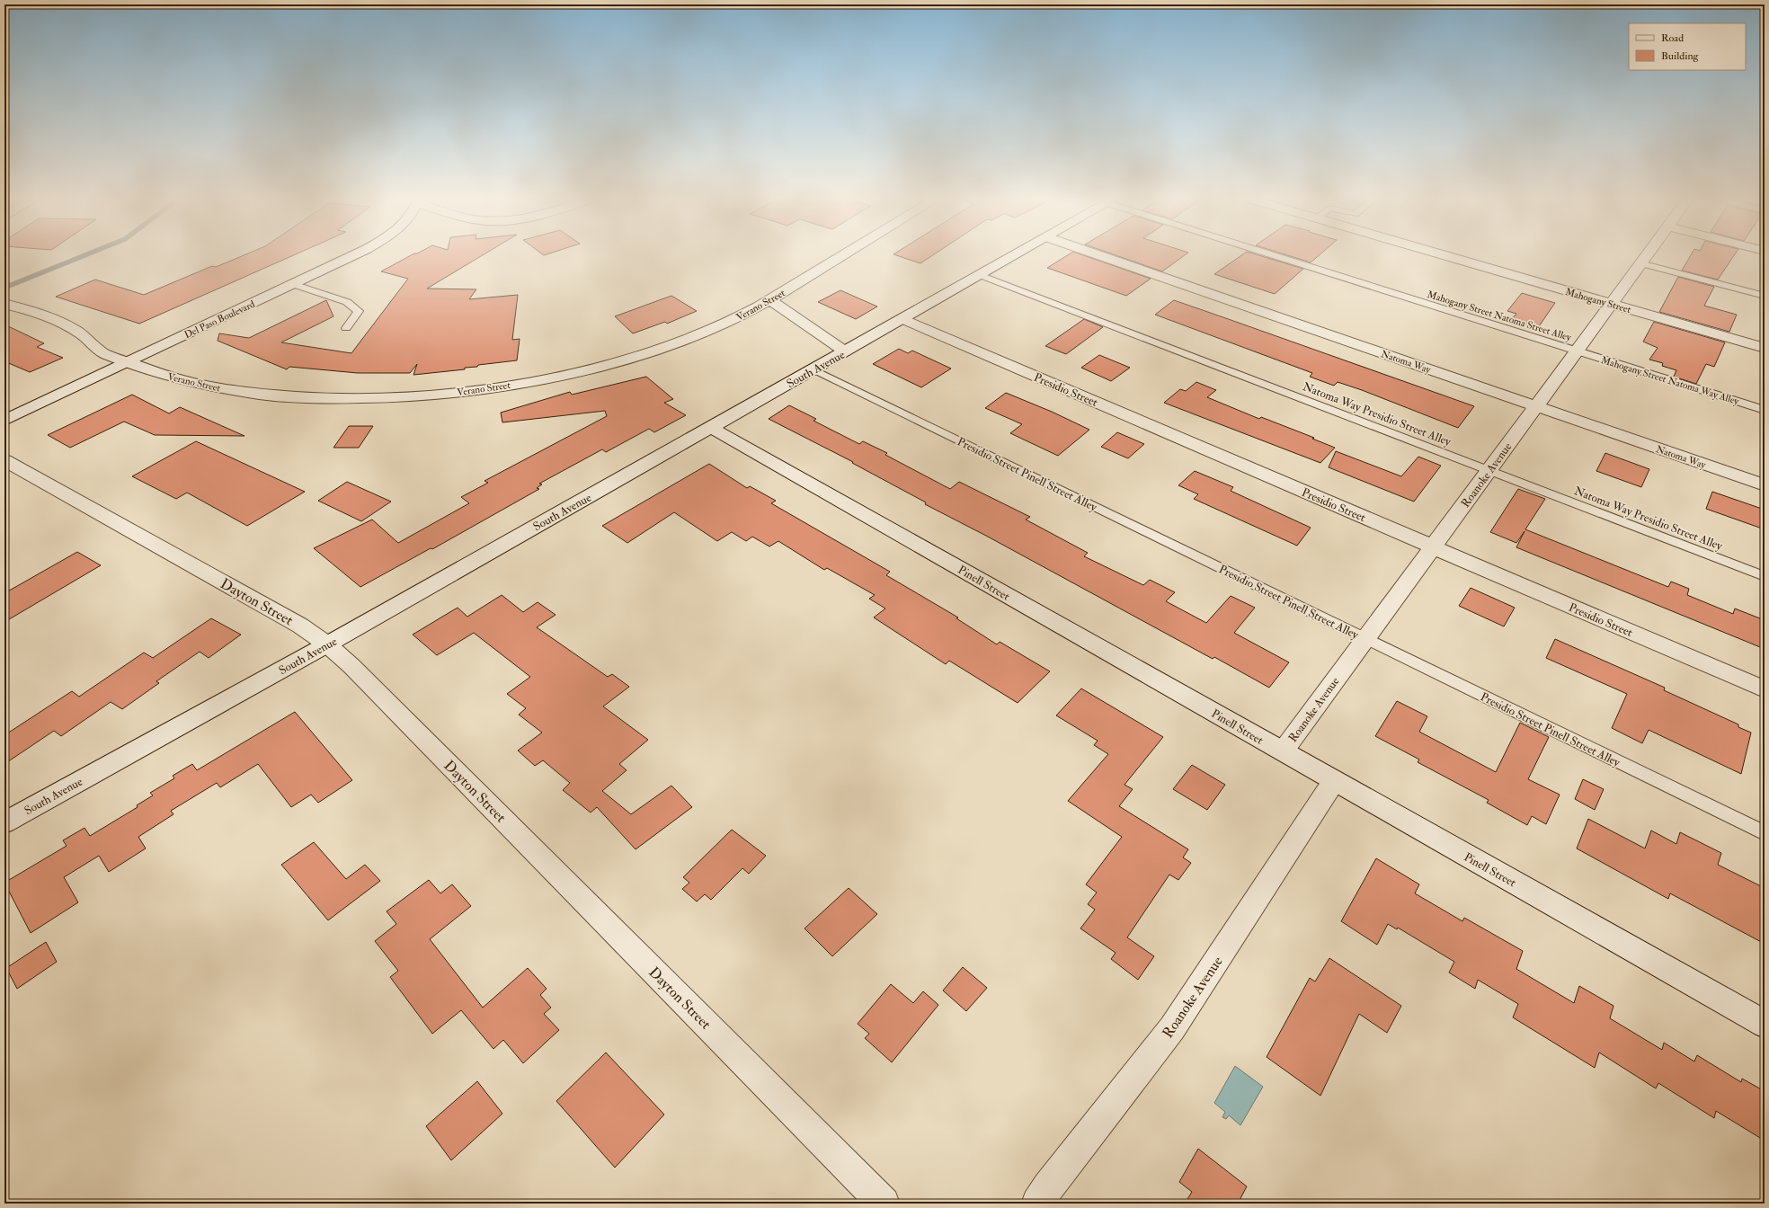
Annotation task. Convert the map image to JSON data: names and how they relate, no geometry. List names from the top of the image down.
{
  "streets": {
    "street": [
      "Mahogany Street",
      "Verano Street",
      "Del Paso Boulevard",
      "Natoma Way",
      "South Avenue",
      "Presidio Street",
      "Roanoke Avenue",
      "Pinell Street",
      "Dayton Street"
    ],
    "lane": [
      "Mahogany Street Natoma Street Alley",
      "Mahogany Street Natoma Way Alley",
      "Natoma Way Presidio Street Alley",
      "Presidio Street Pinell Street Alley"
    ]
  },
  "crossings": [
    ["Mahogany Street", "Roanoke Avenue"],
    ["Verano Street", "Del Paso Boulevard"],
    ["Mahogany Street Natoma Street Alley", "Mahogany Street Natoma Way Alley"],
    ["Mahogany Street Natoma Street Alley", "Roanoke Avenue"],
    ["Natoma Way", "Roanoke Avenue"],
    ["South Avenue", "Presidio Street"],
    ["South Avenue", "Natoma Way Presidio Street Alley"],
    ["South Avenue", "Presidio Street Pinell Street Alley"],
    ["South Avenue", "Pinell Street"],
    ["South Avenue", "Dayton Street"],
    ["Mahogany Street Natoma Way Alley", "Roanoke Avenue"],
    ["Presidio Street", "Roanoke Avenue"],
    ["Natoma Way Presidio Street Alley", "Roanoke Avenue"],
    ["Presidio Street Pinell Street Alley", "Roanoke Avenue"],
    ["Roanoke Avenue", "Pinell Street"]
  ],
  "legend": ["Road", "Building"]
}
